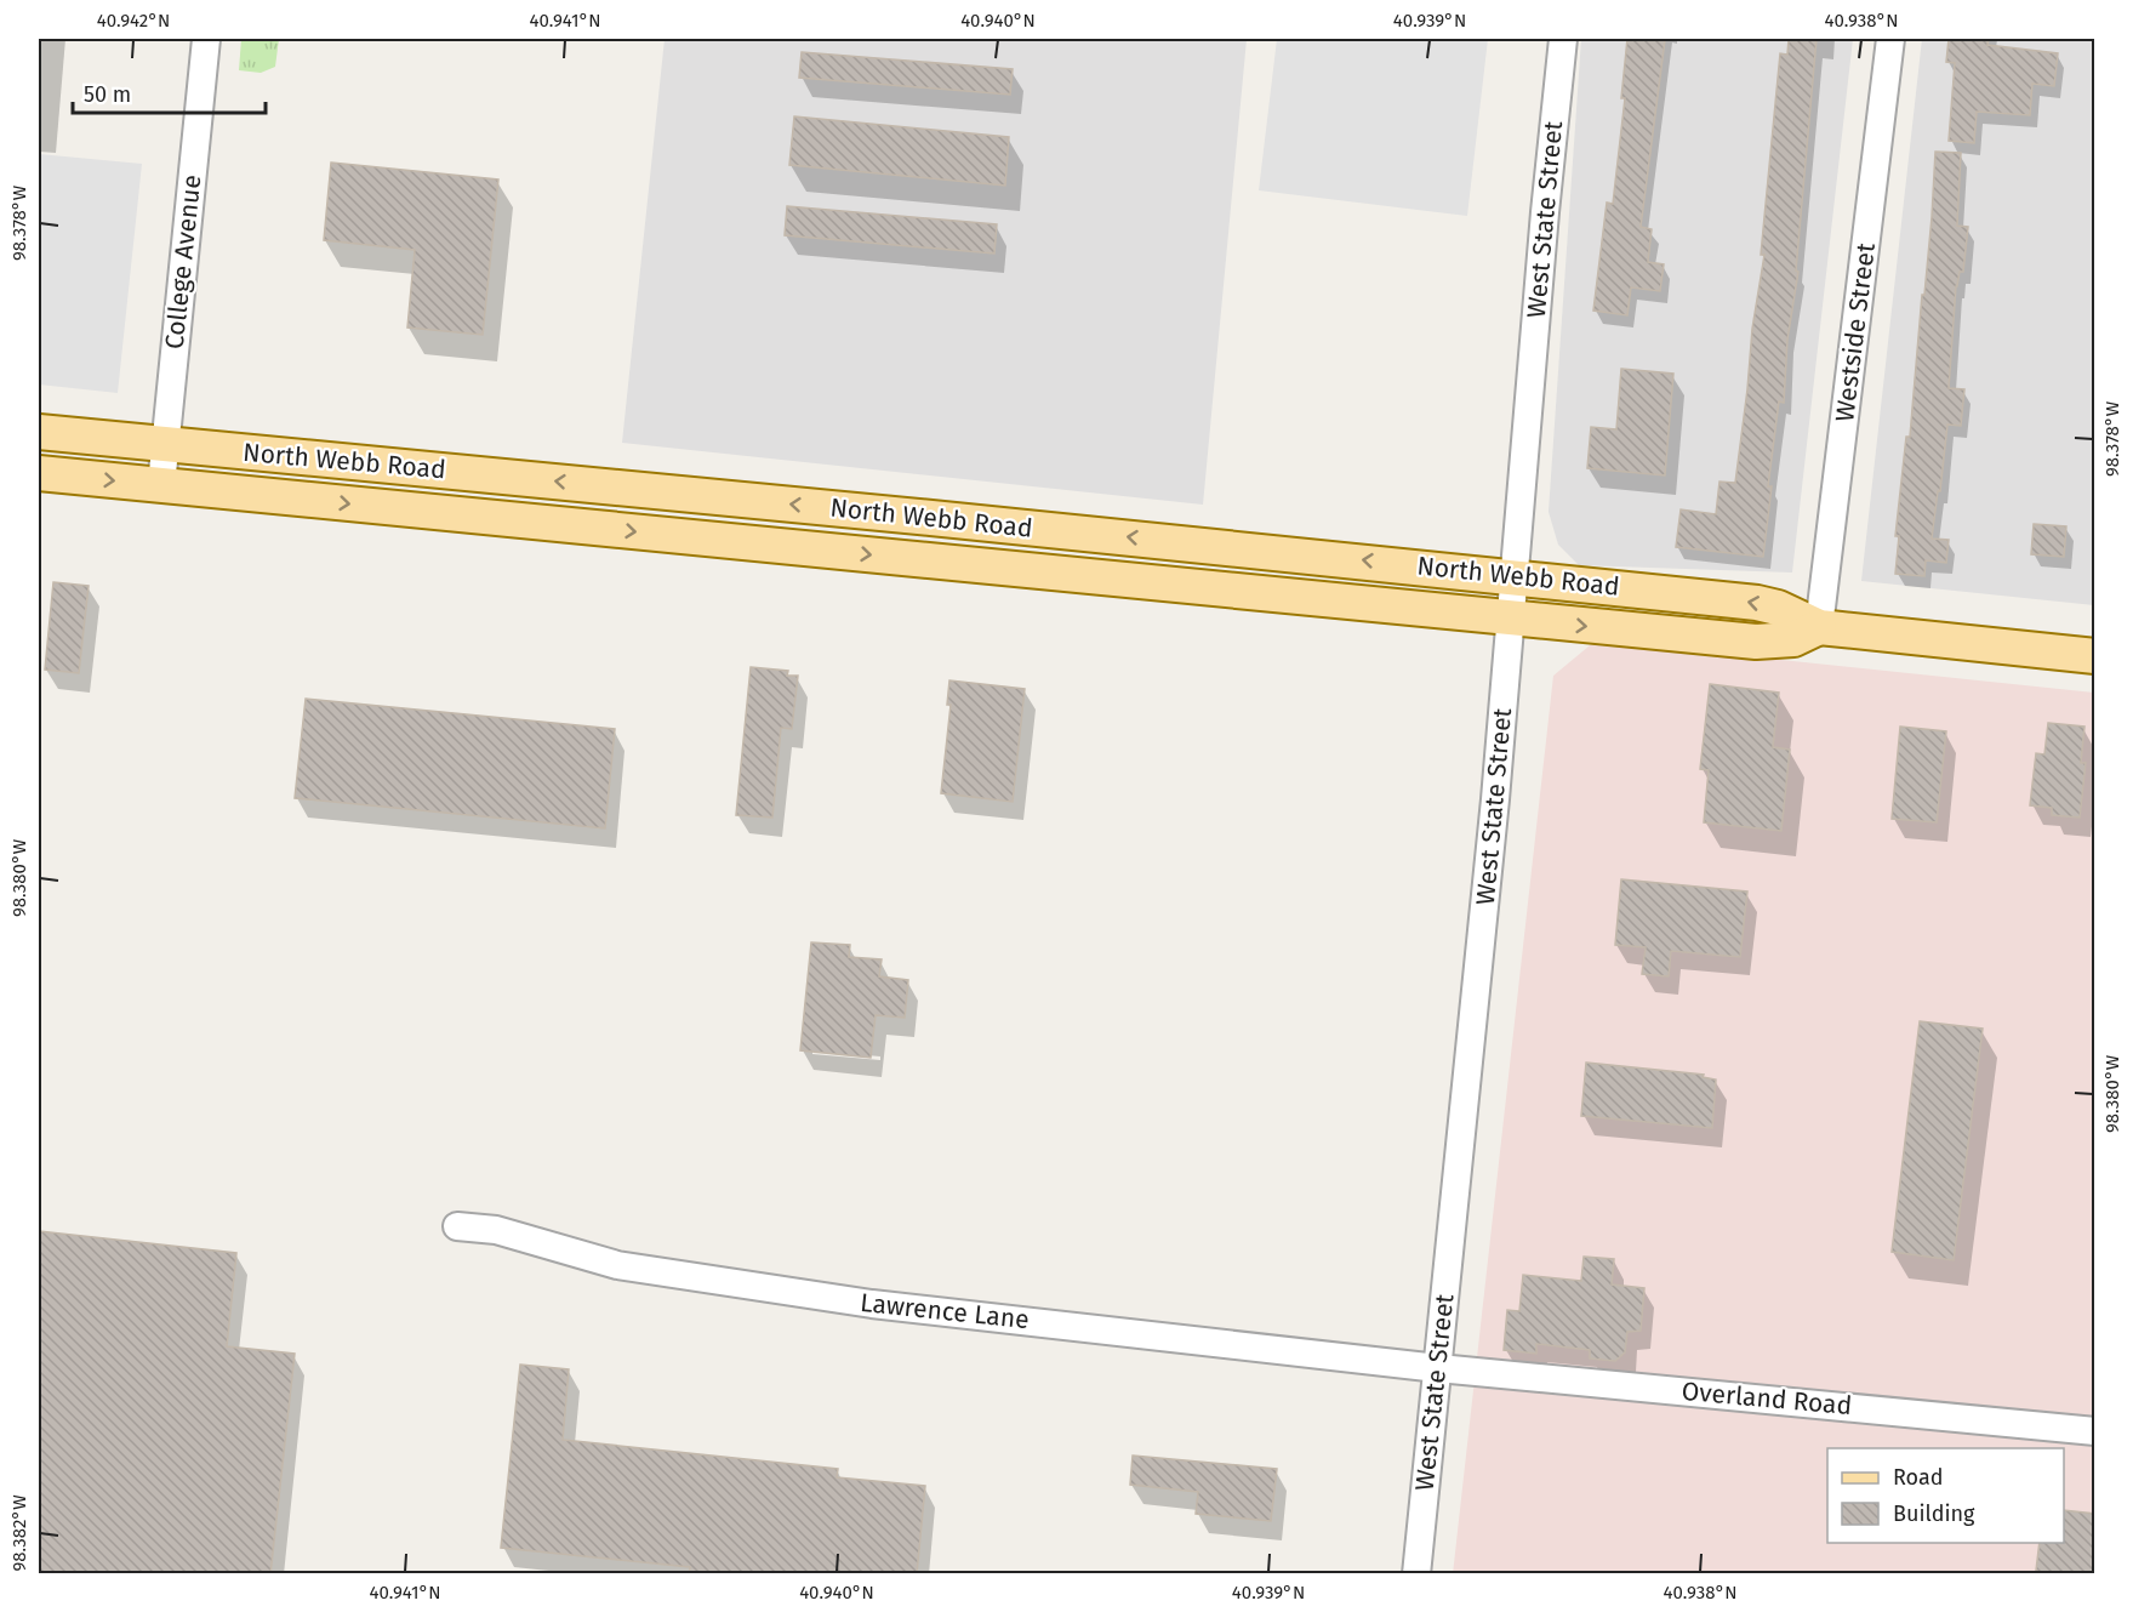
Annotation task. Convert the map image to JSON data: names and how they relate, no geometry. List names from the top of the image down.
{
  "streets": {
    "main road": ["North Webb Road"],
    "street": [
      "West State Street",
      "College Avenue",
      "Westside Street",
      "Lawrence Lane",
      "Overland Road"
    ]
  },
  "crossings": [
    ["West State Street", "North Webb Road"],
    ["West State Street", "Lawrence Lane"],
    ["West State Street", "Overland Road"],
    ["College Avenue", "North Webb Road"],
    ["Westside Street", "North Webb Road"],
    ["Lawrence Lane", "Overland Road"]
  ],
  "legend": ["Road", "Building"],
  "scale_bar": "50 m",
  "coordinates": [
    "40.942°N",
    "40.941°N",
    "40.940°N",
    "40.939°N",
    "40.938°N",
    "98.378°W",
    "98.380°W",
    "98.382°W"
  ]
}
